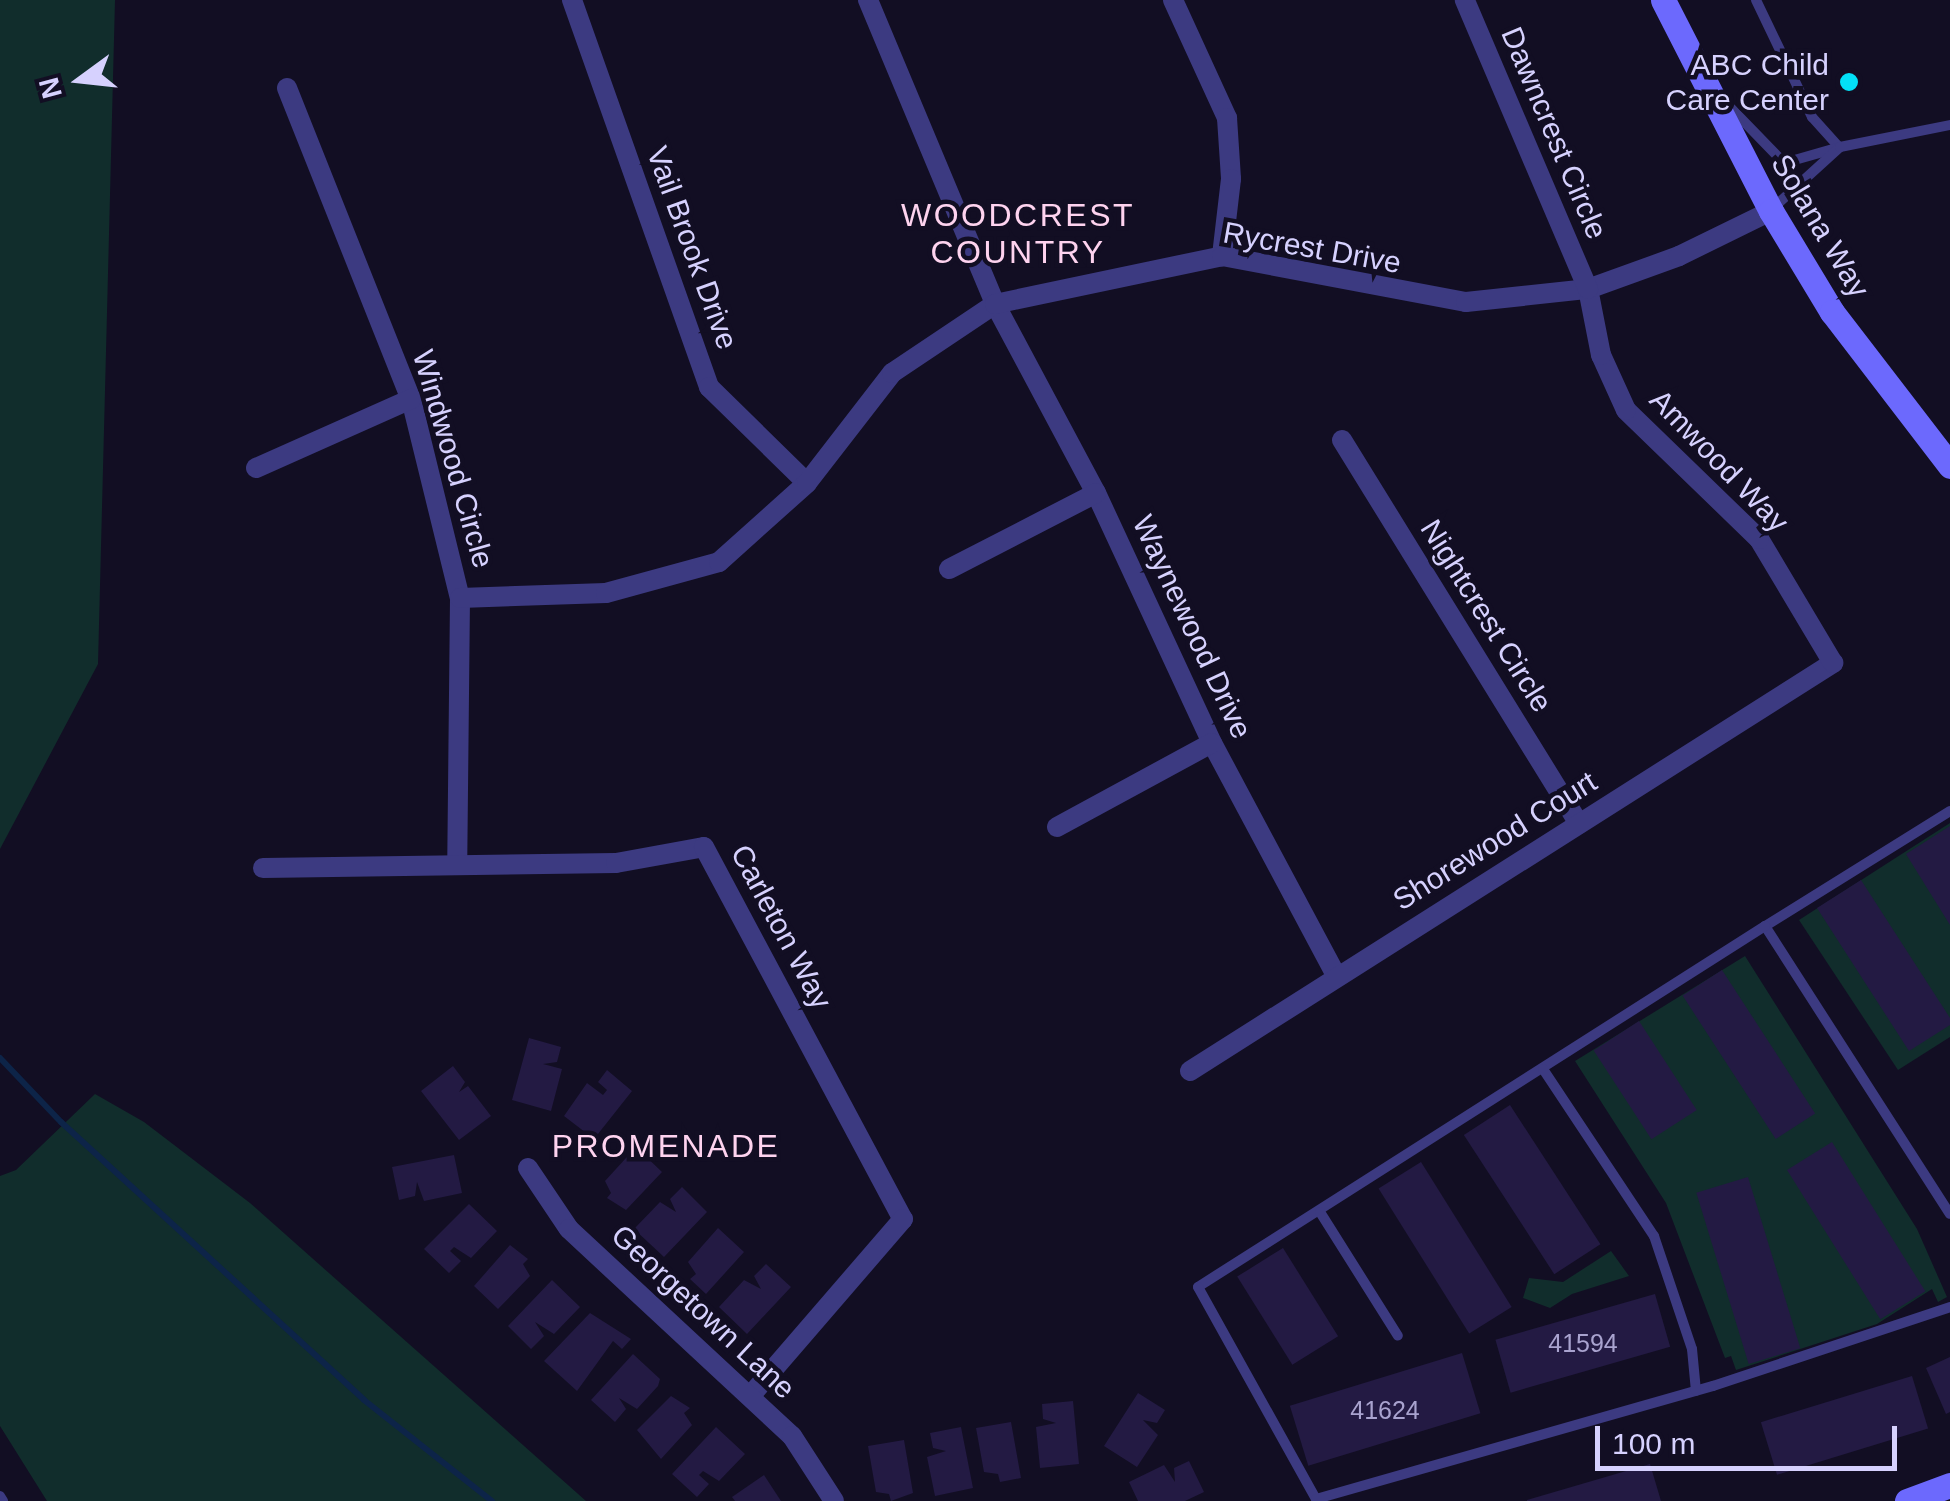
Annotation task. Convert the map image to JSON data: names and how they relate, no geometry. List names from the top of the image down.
{
  "streets": {
    "street": [
      "Dawncrest Circle",
      "Solana Way",
      "Vail Brook Drive",
      "Rycrest Drive",
      "Windwood Circle",
      "Amwood Way",
      "Nightcrest Circle",
      "Waynewood Drive",
      "Shorewood Court",
      "Carleton Way",
      "Georgetown Lane"
    ]
  },
  "crossings": [
    ["Dawncrest Circle", "Rycrest Drive"],
    ["Dawncrest Circle", "Amwood Way"],
    ["Solana Way", "Rycrest Drive"],
    ["Vail Brook Drive", "Rycrest Drive"],
    ["Rycrest Drive", "Windwood Circle"],
    ["Rycrest Drive", "Amwood Way"],
    ["Rycrest Drive", "Waynewood Drive"],
    ["Windwood Circle", "Carleton Way"],
    ["Amwood Way", "Shorewood Court"],
    ["Nightcrest Circle", "Shorewood Court"],
    ["Waynewood Drive", "Shorewood Court"],
    ["Carleton Way", "Georgetown Lane"]
  ],
  "districts": ["WOODCREST COUNTRY", "PROMENADE"],
  "places": ["ABC Child Care Center"],
  "house_numbers": ["41594", "41624"],
  "scale_bar": "100 m",
  "north": "left"
}
